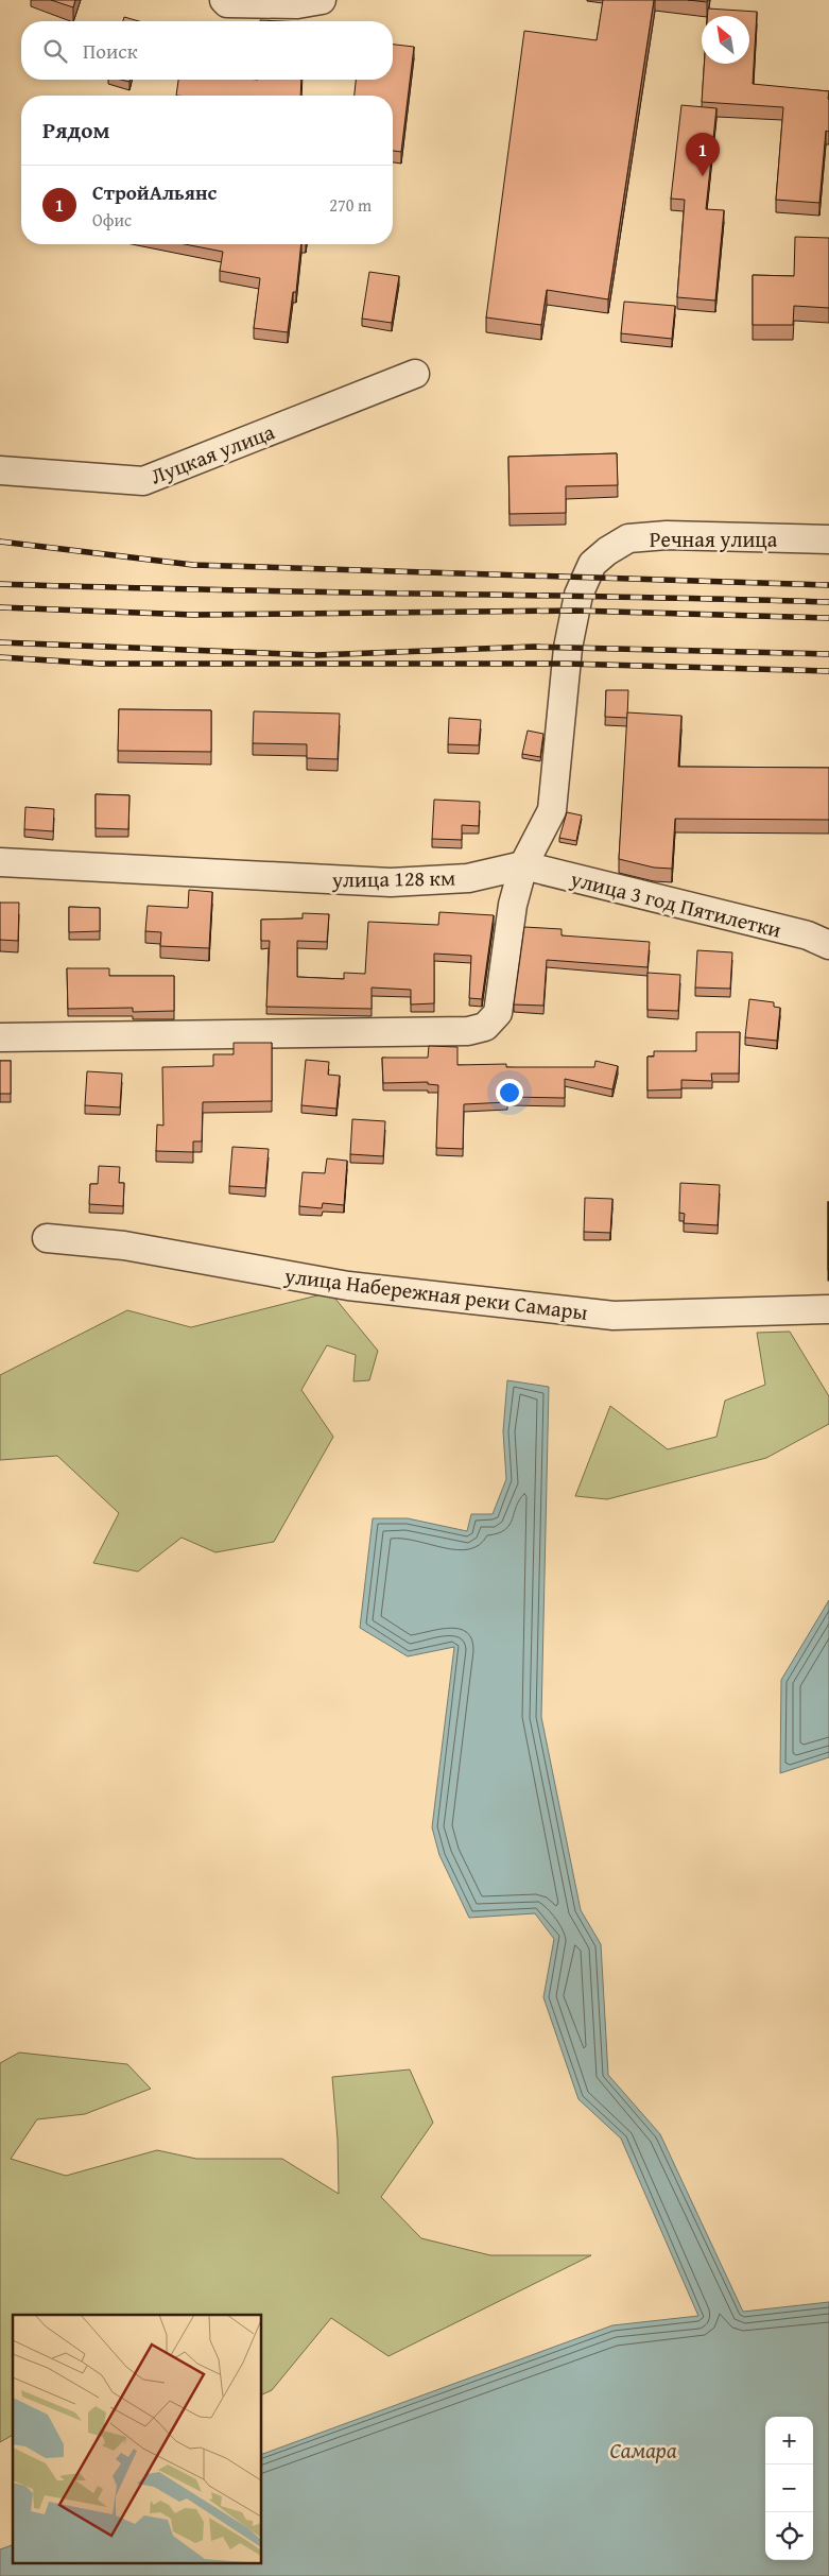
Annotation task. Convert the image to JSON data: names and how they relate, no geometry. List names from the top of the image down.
{
  "streets": {
    "street": [
      "Луцкая улица",
      "Речная улица",
      "улица 128 км",
      "улица 3 год Пятилетки",
      "улица Набережная реки Самары"
    ]
  },
  "crossings": [
    ["Речная улица", "улица 128 км"],
    ["Речная улица", "улица 3 год Пятилетки"],
    ["улица 128 км", "улица 3 год Пятилетки"]
  ],
  "water": ["Самара"],
  "north": "top left",
  "page": {
    "search": "Поиск",
    "heading": "Рядом",
    "pins": "1",
    "list": [
      {
        "mark": "1",
        "name": "СтройАльянс",
        "note": "Офис",
        "value": "270 m"
      }
    ],
    "map_buttons": ["+", "−"]
  }
}
